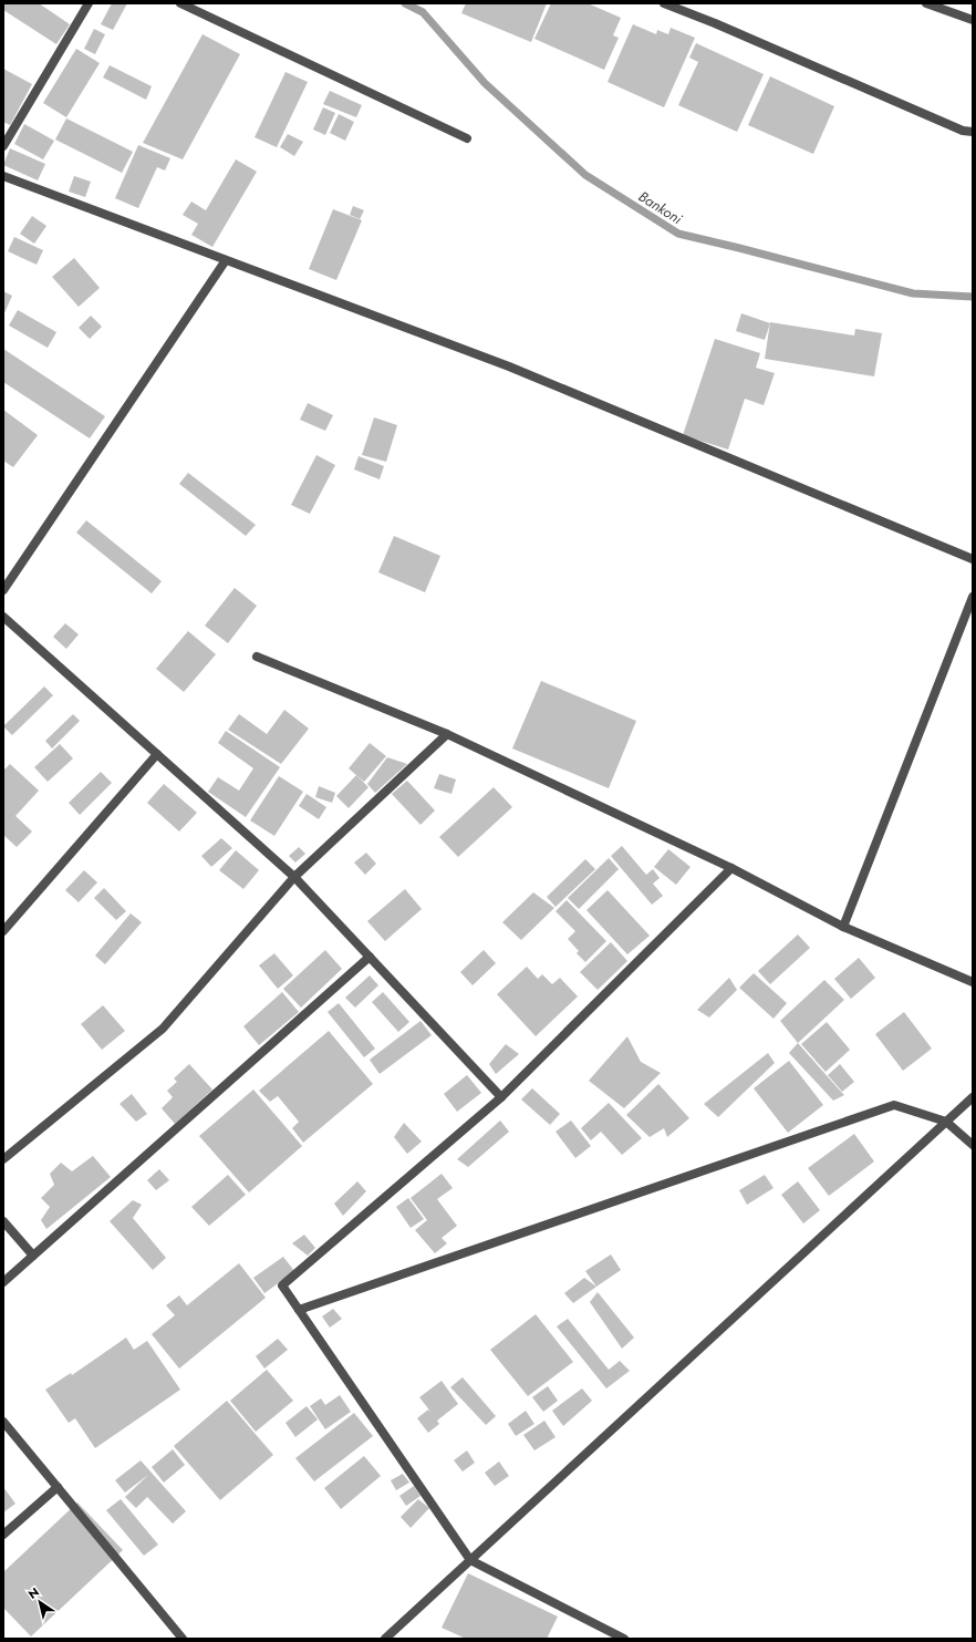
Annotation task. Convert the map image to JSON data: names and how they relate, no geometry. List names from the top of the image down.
{
  "water": ["Bankoni"],
  "north": "top left"
}
